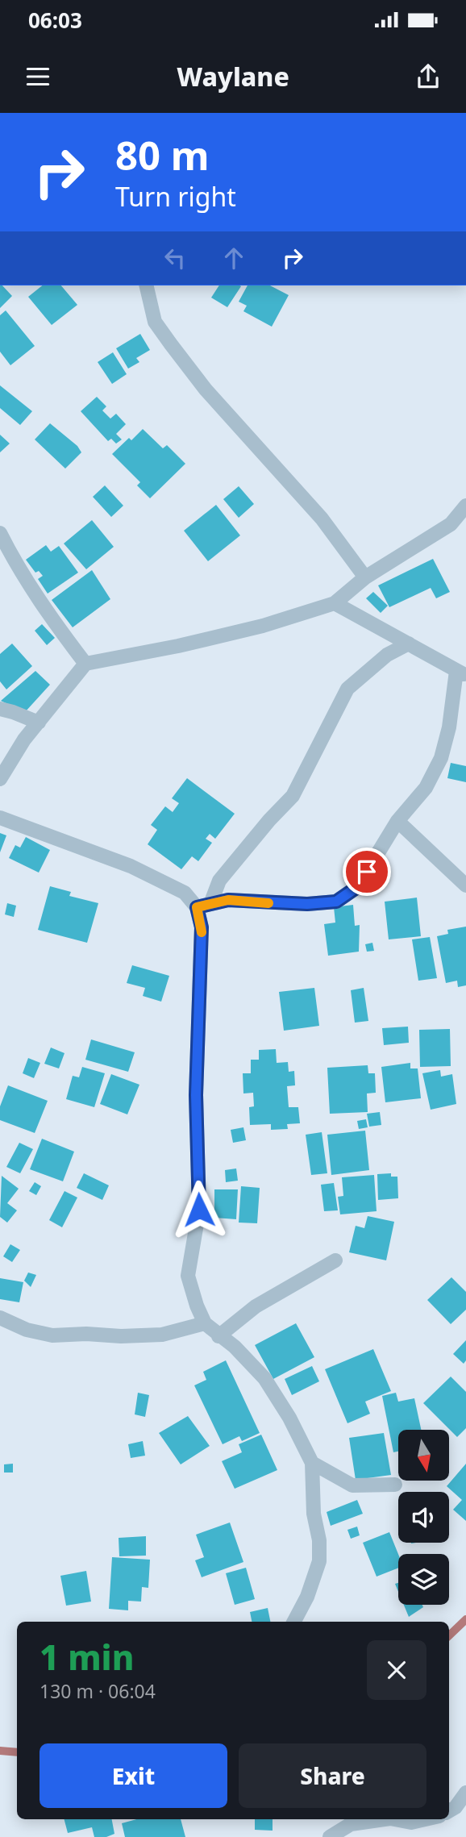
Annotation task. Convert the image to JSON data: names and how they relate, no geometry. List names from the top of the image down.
{
  "north": "bottom",
  "page": {
    "status": "06:03",
    "header": "Waylane",
    "turn": ["80 m", "Turn right"],
    "heading": ["1 min", "130 m · 06:04"],
    "buttons": ["Exit", "Share"]
  }
}
